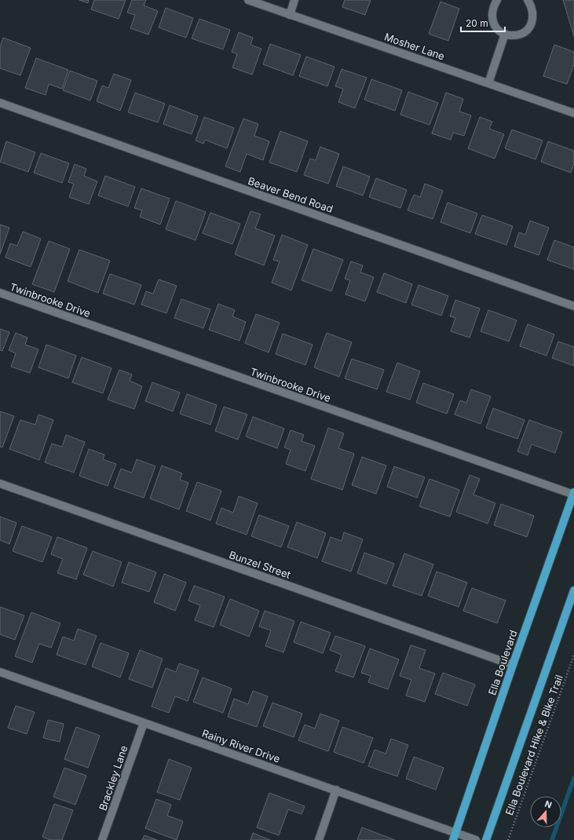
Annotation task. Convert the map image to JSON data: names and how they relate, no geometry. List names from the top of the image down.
{
  "streets": {
    "main road": ["Ella Boulevard"],
    "street": [
      "Mosher Lane",
      "Beaver Bend Road",
      "Twinbrooke Drive",
      "Bunzel Street",
      "Rainy River Drive",
      "Brackley Lane"
    ],
    "path": ["Ella Boulevard Hike & Bike Trail"]
  },
  "crossings": [
    ["Twinbrooke Drive", "Ella Boulevard"],
    ["Bunzel Street", "Ella Boulevard"],
    ["Ella Boulevard", "Rainy River Drive"],
    ["Rainy River Drive", "Brackley Lane"]
  ],
  "scale_bar": "20 m",
  "north": "top"
}
